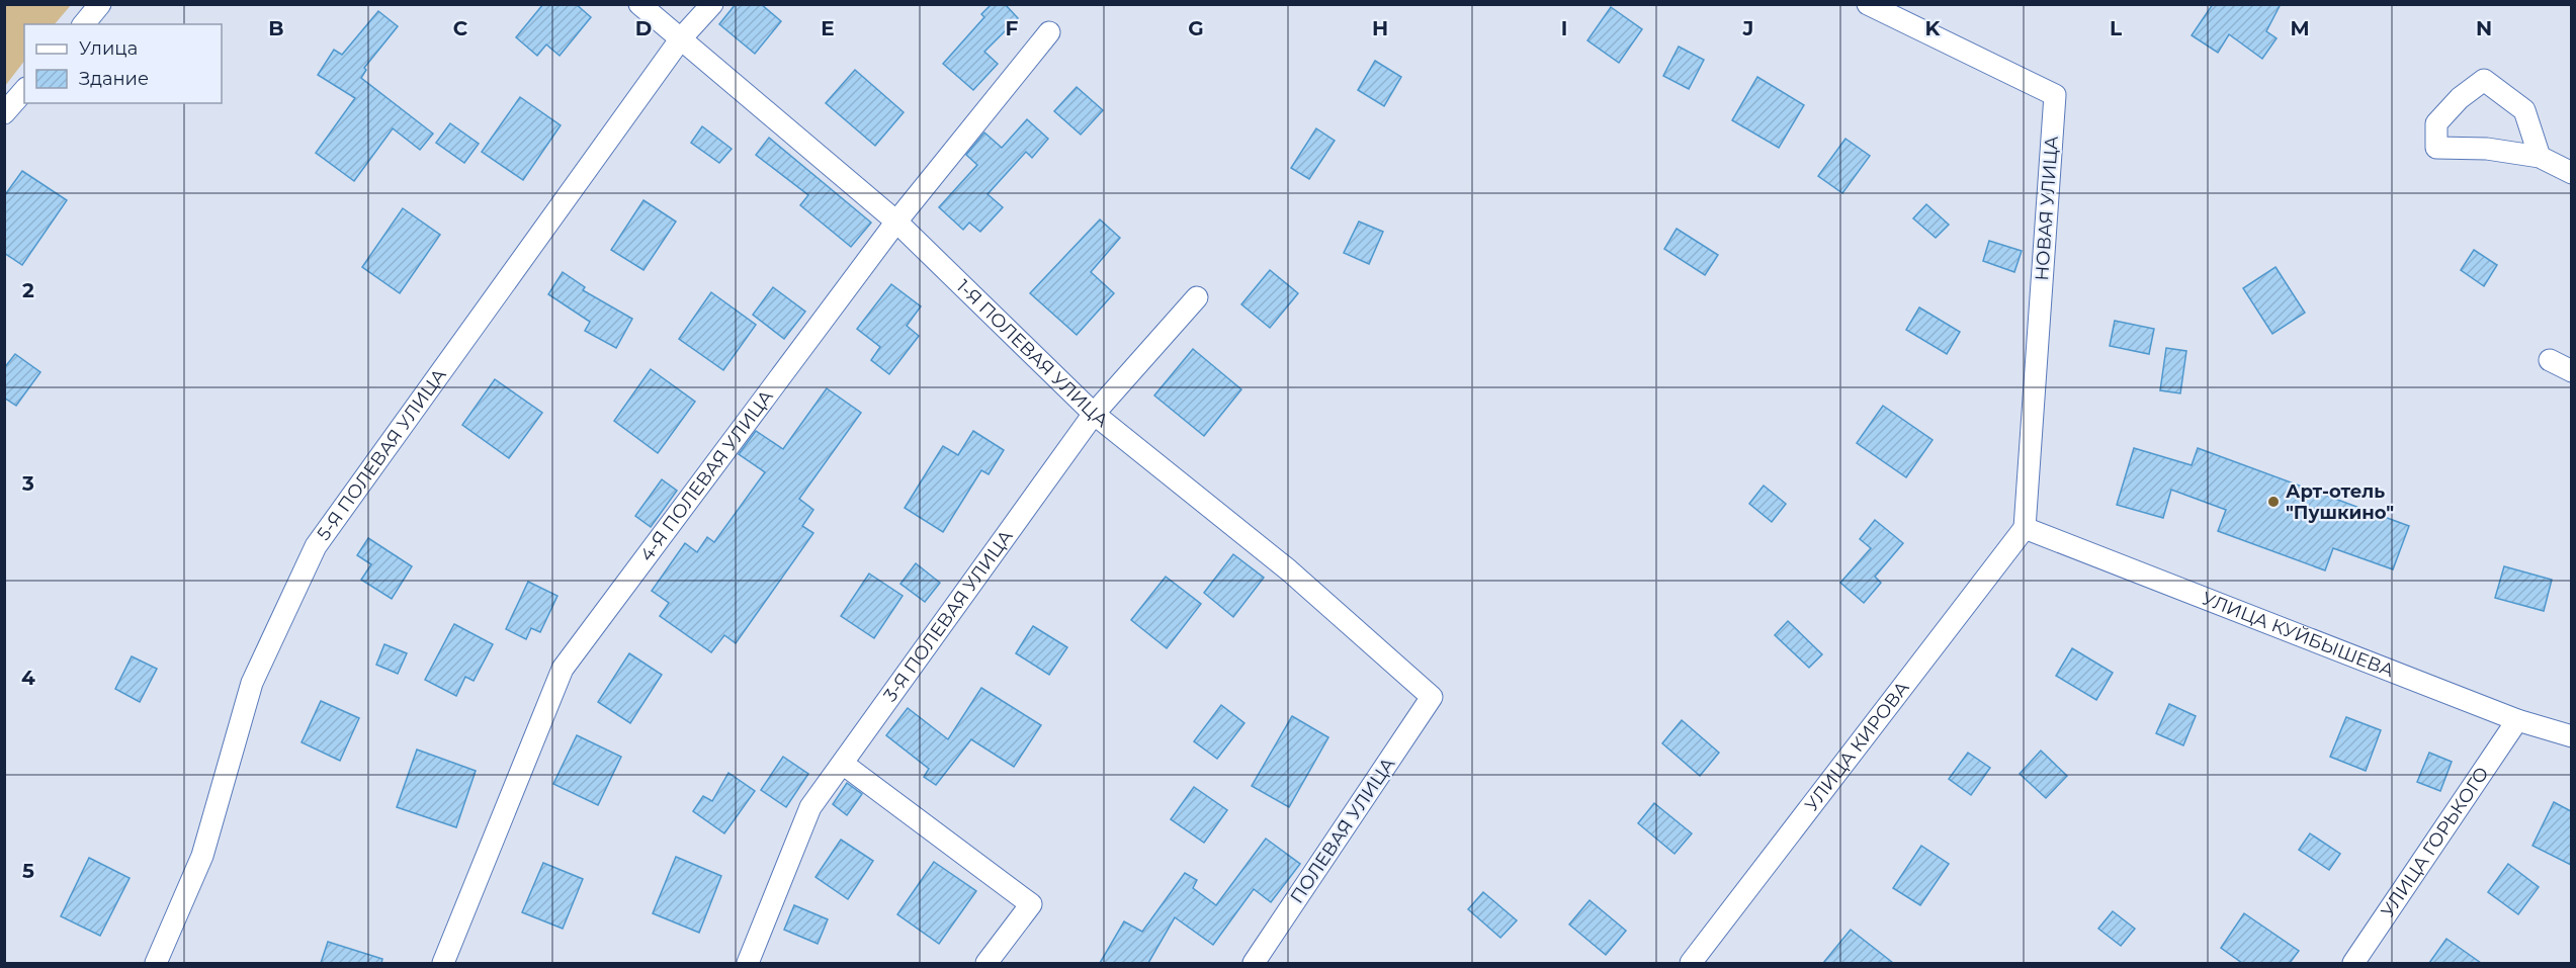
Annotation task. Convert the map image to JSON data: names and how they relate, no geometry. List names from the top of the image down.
{
  "streets": {
    "street": [
      "НОВАЯ УЛИЦА",
      "1-Я ПОЛЕВАЯ УЛИЦА",
      "5-Я ПОЛЕВАЯ УЛИЦА",
      "4-Я ПОЛЕВАЯ УЛИЦА",
      "3-Я ПОЛЕВАЯ УЛИЦА",
      "УЛИЦА КУЙБЫШЕВА",
      "УЛИЦА КИРОВА",
      "ПОЛЕВАЯ УЛИЦА",
      "УЛИЦА ГОРЬКОГО"
    ]
  },
  "crossings": [
    ["НОВАЯ УЛИЦА", "УЛИЦА КУЙБЫШЕВА"],
    ["НОВАЯ УЛИЦА", "УЛИЦА КИРОВА"],
    ["1-Я ПОЛЕВАЯ УЛИЦА", "5-Я ПОЛЕВАЯ УЛИЦА"],
    ["1-Я ПОЛЕВАЯ УЛИЦА", "4-Я ПОЛЕВАЯ УЛИЦА"],
    ["1-Я ПОЛЕВАЯ УЛИЦА", "3-Я ПОЛЕВАЯ УЛИЦА"],
    ["1-Я ПОЛЕВАЯ УЛИЦА", "ПОЛЕВАЯ УЛИЦА"],
    ["УЛИЦА КУЙБЫШЕВА", "УЛИЦА КИРОВА"],
    ["УЛИЦА КУЙБЫШЕВА", "УЛИЦА ГОРЬКОГО"]
  ],
  "places": ["Арт-отель \"Пушкино\""],
  "legend": ["Улица", "Здание"],
  "grid": {
    "columns": [
      "B",
      "C",
      "D",
      "E",
      "F",
      "G",
      "H",
      "I",
      "J",
      "K",
      "L",
      "M",
      "N"
    ],
    "rows": [
      "2",
      "3",
      "4",
      "5"
    ]
  }
}
